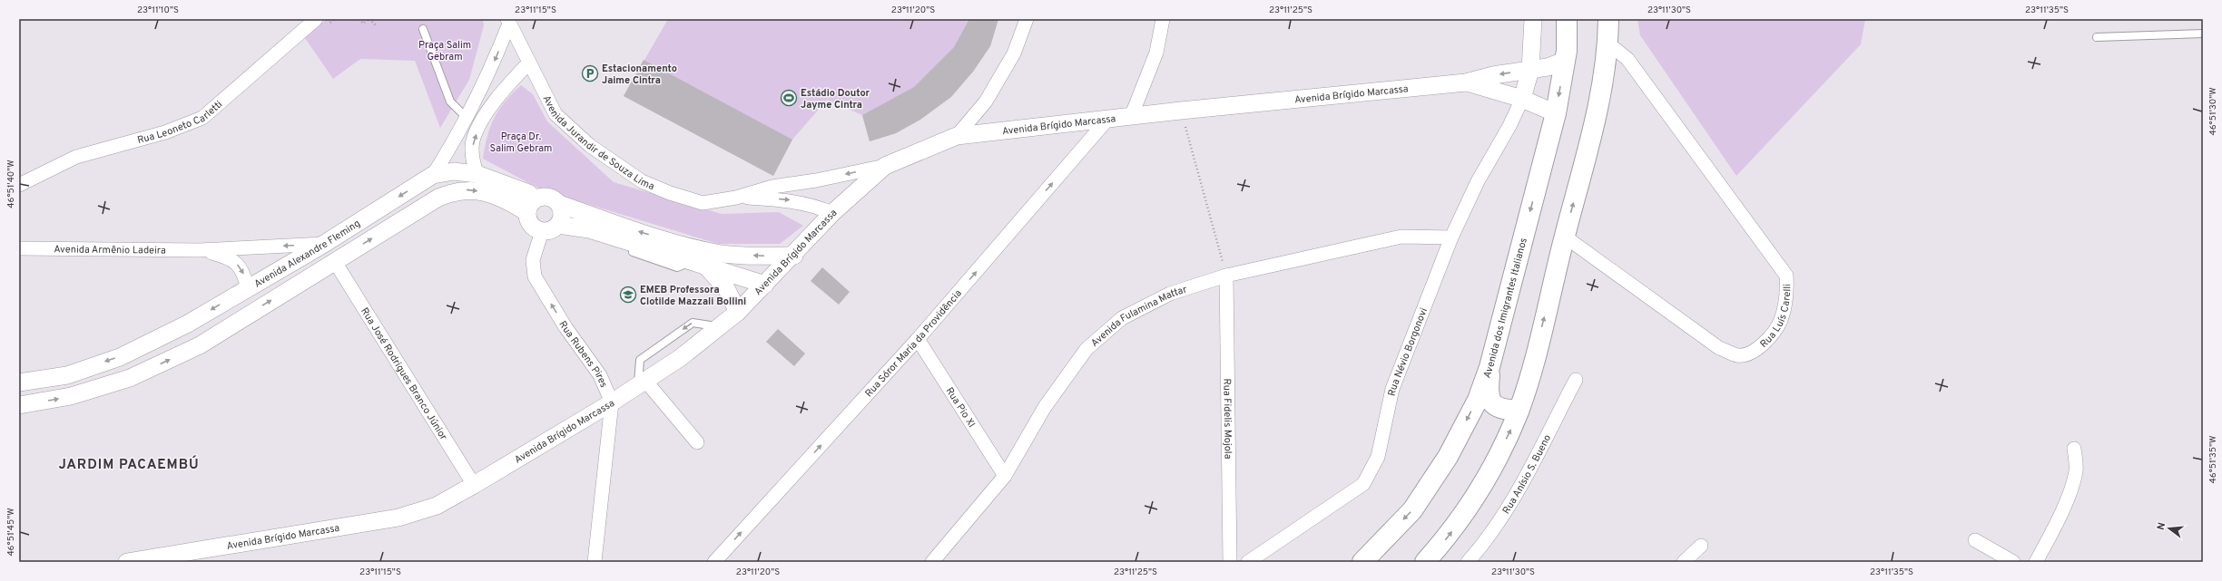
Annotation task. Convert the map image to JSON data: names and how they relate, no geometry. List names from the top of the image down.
{
  "streets": {
    "main road": ["Avenida dos Imigrantes Italianos"],
    "street": [
      "Avenida Brígido Marcassa",
      "Rua Leoneto Carletti",
      "Avenida Jurandir de Souza Lima",
      "Avenida Armênio Ladeira",
      "Avenida Alexandre Fleming",
      "Rua Luís Carelli",
      "Avenida Fulamina Mattar",
      "Rua Sóror Maria da Providência",
      "Rua Névio Borgonovi",
      "Rua Rubens Pires",
      "Rua José Rodrigues Branco Júnior",
      "Rua Pio XI",
      "Rua Fidelis Mojola",
      "Rua Anísio S. Bueno"
    ]
  },
  "crossings": [
    ["Avenida Brígido Marcassa", "Avenida Jurandir de Souza Lima"],
    ["Avenida Brígido Marcassa", "Avenida dos Imigrantes Italianos"],
    ["Avenida Brígido Marcassa", "Rua Sóror Maria da Providência"],
    ["Avenida Brígido Marcassa", "Rua Névio Borgonovi"],
    ["Avenida Brígido Marcassa", "Rua Rubens Pires"],
    ["Avenida Brígido Marcassa", "Rua José Rodrigues Branco Júnior"],
    ["Avenida Jurandir de Souza Lima", "Avenida Alexandre Fleming"],
    ["Avenida Fulamina Mattar", "Rua Névio Borgonovi"],
    ["Avenida Fulamina Mattar", "Rua Pio XI"],
    ["Avenida Fulamina Mattar", "Rua Fidelis Mojola"],
    ["Rua Sóror Maria da Providência", "Rua Pio XI"]
  ],
  "one_way": ["Rua Sóror Maria da Providência", "Rua Rubens Pires"],
  "districts": ["JARDIM PACAEMBÚ"],
  "parks": ["Praça Salim Gebram", "Praça Dr. Salim Gebram"],
  "places": {
    "parking": ["Estacionamento Jaime Cintra"],
    "sports": ["Estádio Doutor Jayme Cintra"],
    "school or university": ["EMEB Professora Clotilde Mazzali Bollini"]
  },
  "north": "left",
  "coordinates": [
    "23°11'10\"S",
    "23°11'15\"S",
    "23°11'20\"S",
    "23°11'25\"S",
    "23°11'30\"S",
    "23°11'35\"S",
    "46°51'30\"W",
    "46°51'40\"W",
    "46°51'35\"W",
    "46°51'45\"W"
  ]
}
